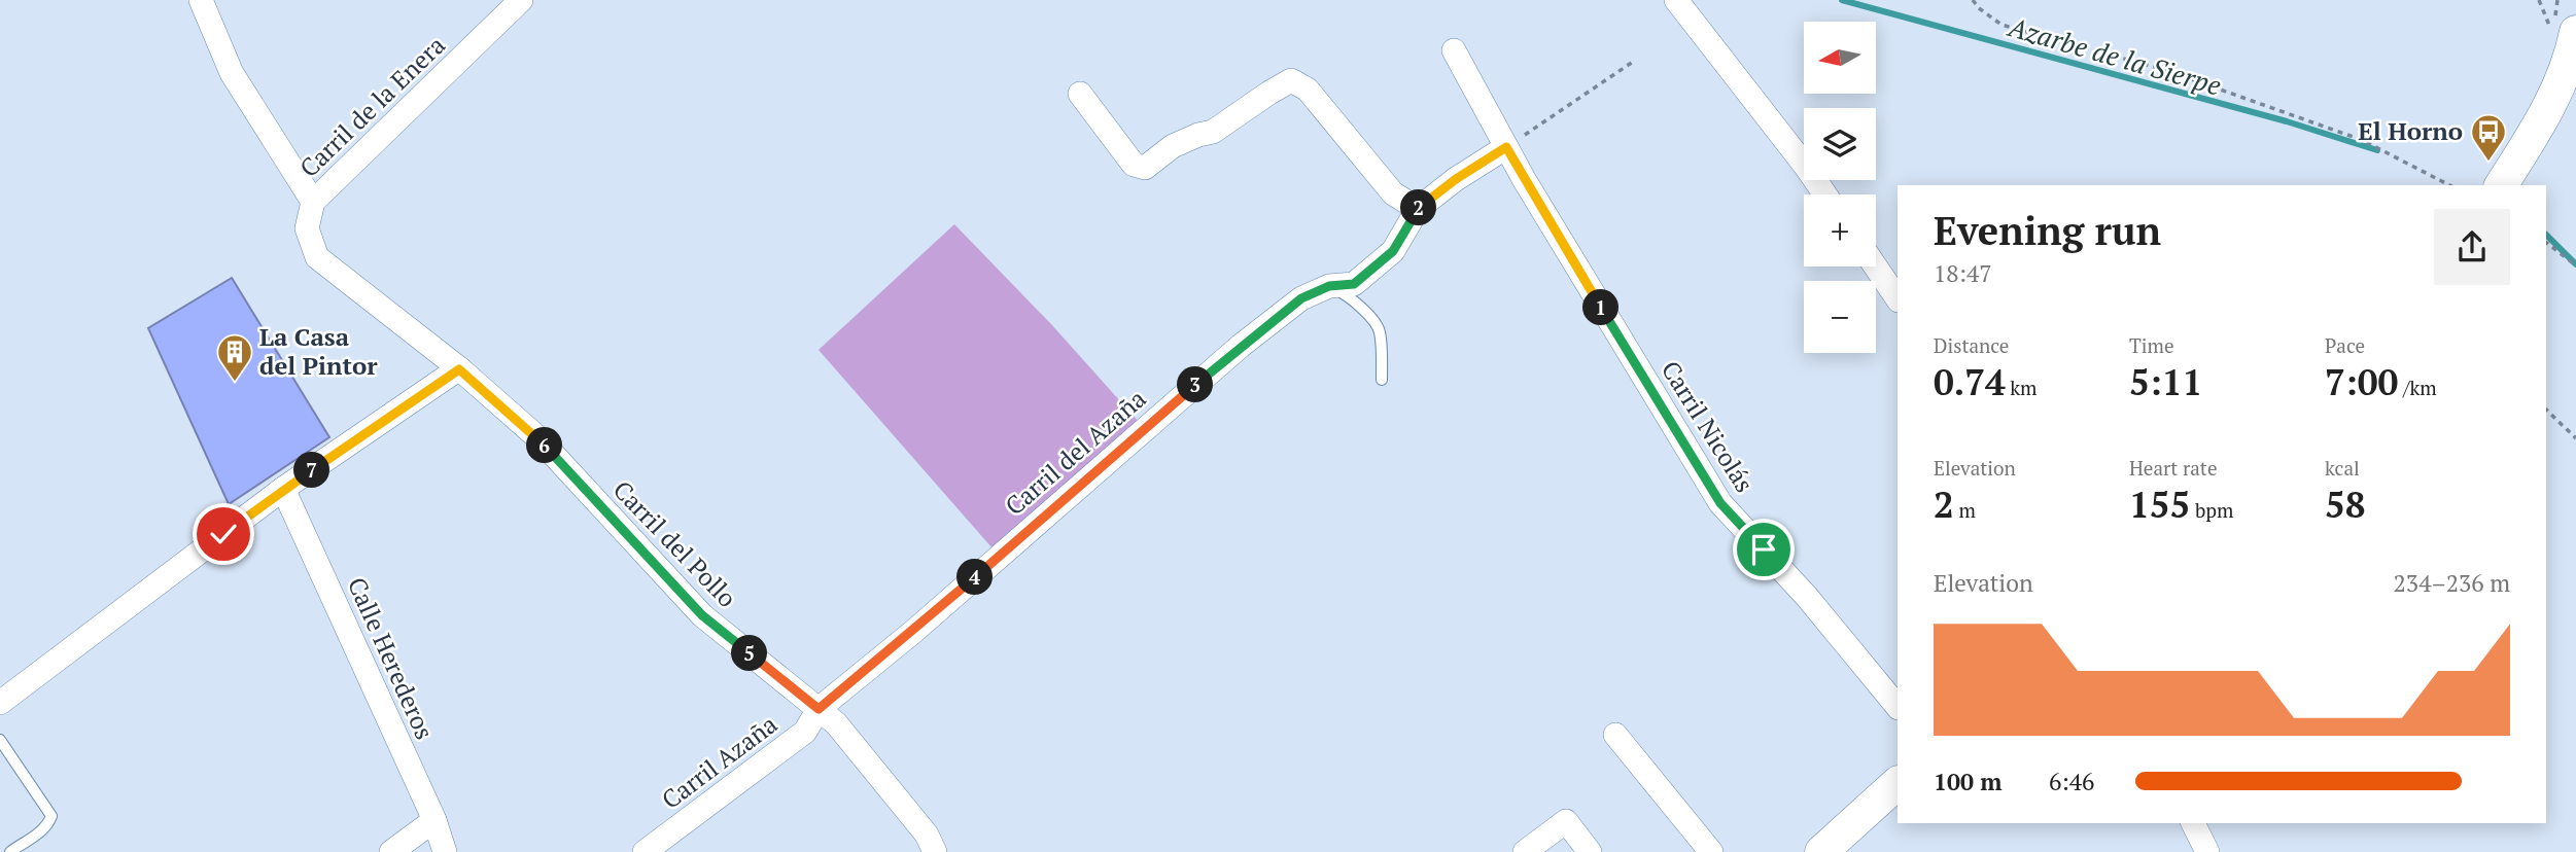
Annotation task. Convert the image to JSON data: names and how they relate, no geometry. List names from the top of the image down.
{
  "streets": {
    "street": [
      "Carril de la Enera",
      "Carril Nicolás",
      "Carril del Azaña",
      "Carril del Pollo",
      "Calle Herederos",
      "Carril Azaña"
    ]
  },
  "crossings": [
    ["Carril de la Enera", "Carril del Pollo"],
    ["Carril Nicolás", "Carril del Azaña"],
    ["Carril del Azaña", "Carril del Pollo"],
    ["Carril del Azaña", "Carril Azaña"],
    ["Carril del Pollo", "Carril Azaña"]
  ],
  "water": ["Azarbe de la Sierpe"],
  "places": {
    "bus stop": ["El Horno"],
    "building": ["La Casa del Pintor"]
  },
  "north": "left",
  "page": {
    "map_buttons": ["+", "−"],
    "heading": ["Evening run", "18:47"],
    "pins": [
      "2",
      "1",
      "3",
      "6",
      "7",
      "4",
      "5"
    ],
    "stats": [
      ["Distance", "0.74 km"],
      ["Time", "5:11"],
      ["Pace", "7:00 /km"],
      ["Elevation", "2 m"],
      ["Heart rate", "155 bpm"],
      ["kcal", "58"]
    ],
    "chart": ["Elevation", "234–236 m"],
    "list": [
      {
        "name": "100 m",
        "note": "6:46"
      }
    ]
  }
}
